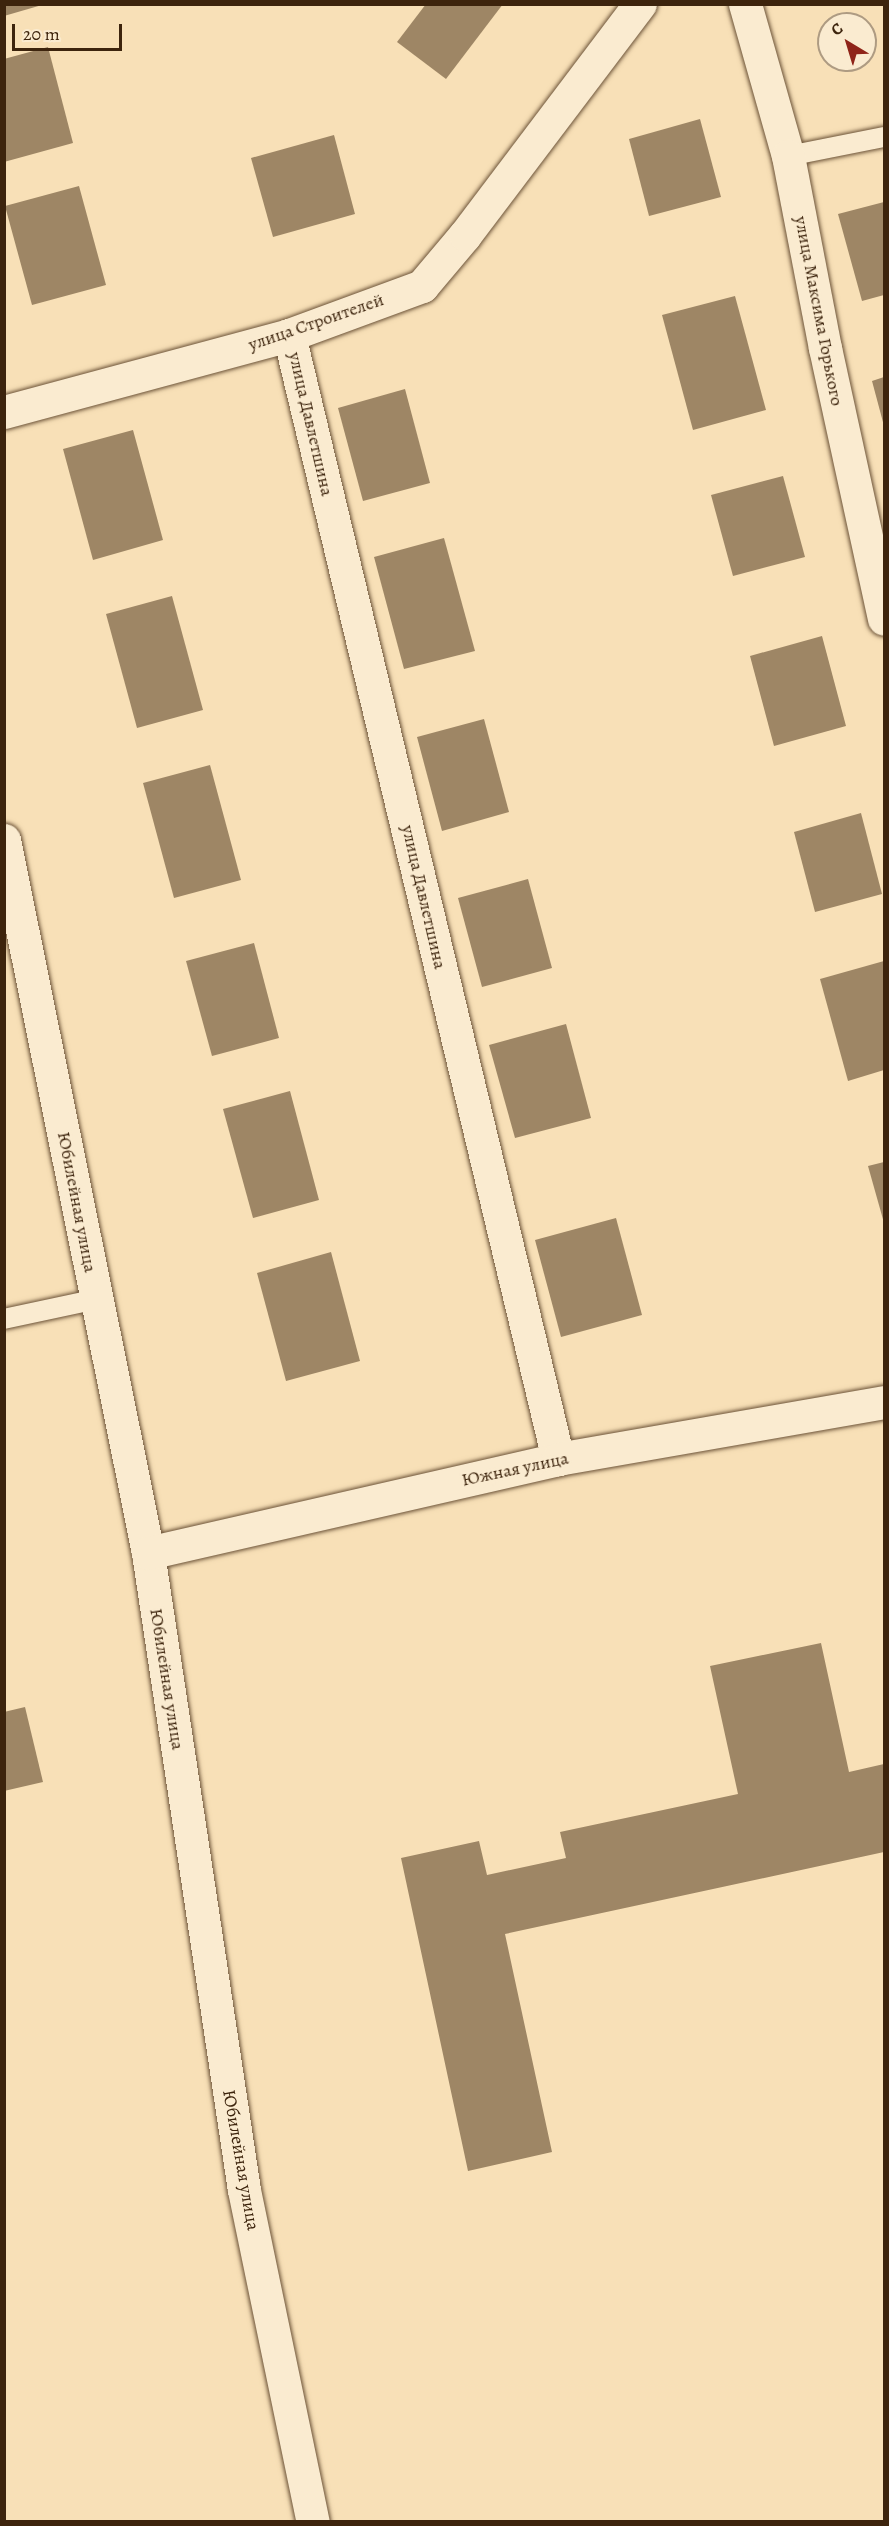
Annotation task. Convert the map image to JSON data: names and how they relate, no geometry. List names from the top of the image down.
{
  "streets": {
    "street": [
      "улица Максима Горького",
      "улица Строителей",
      "улица Давлетшина",
      "Юбилейная улица",
      "Южная улица"
    ]
  },
  "crossings": [
    ["улица Строителей", "улица Давлетшина"],
    ["улица Давлетшина", "Южная улица"],
    ["Юбилейная улица", "Южная улица"]
  ],
  "scale_bar": "20 m",
  "north": "top left"
}
